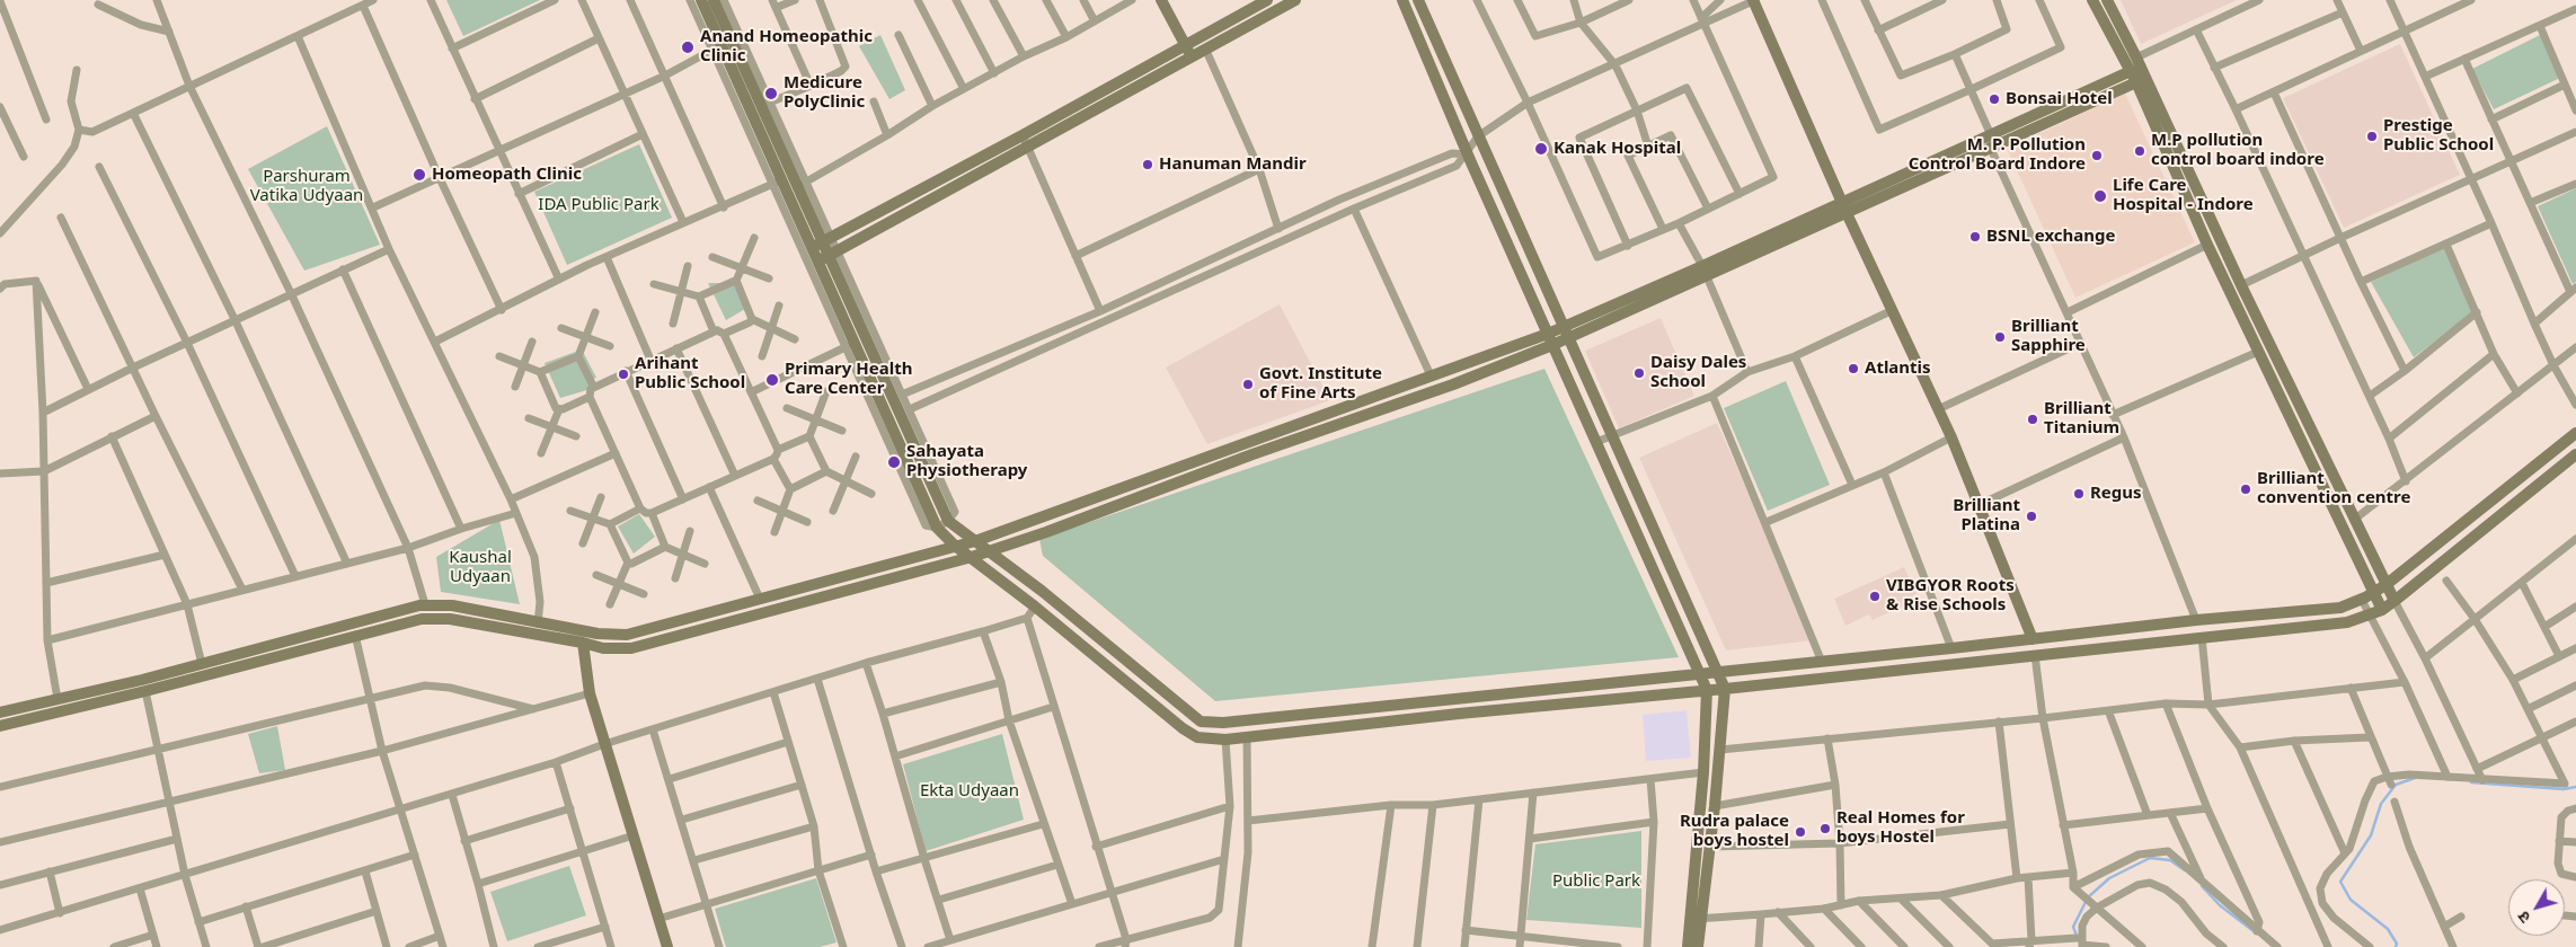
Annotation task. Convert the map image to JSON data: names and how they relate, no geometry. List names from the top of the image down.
{
  "parks": [
    "Parshuram Vatika Udyaan",
    "IDA Public Park",
    "Kaushal Udyaan",
    "Ekta Udyaan",
    "Public Park"
  ],
  "places": [
    "Anand Homeopathic Clinic",
    "Medicure PolyClinic",
    "Bonsai Hotel",
    "Prestige Public School",
    "Kanak Hospital",
    "M.P pollution control board indore",
    "M. P. Pollution Control Board Indore",
    "Hanuman Mandir",
    "Homeopath Clinic",
    "Life Care Hospital - Indore",
    "BSNL exchange",
    "Brilliant Sapphire",
    "Atlantis",
    "Daisy Dales School",
    "Arihant Public School",
    "Primary Health Care Center",
    "Govt. Institute of Fine Arts",
    "Brilliant Titanium",
    "Sahayata Physiotherapy",
    "Brilliant convention centre",
    "Regus",
    "Brilliant Platina",
    "VIBGYOR Roots & Rise Schools",
    "Real Homes for boys Hostel",
    "Rudra palace boys hostel"
  ],
  "north": "bottom left"
}
